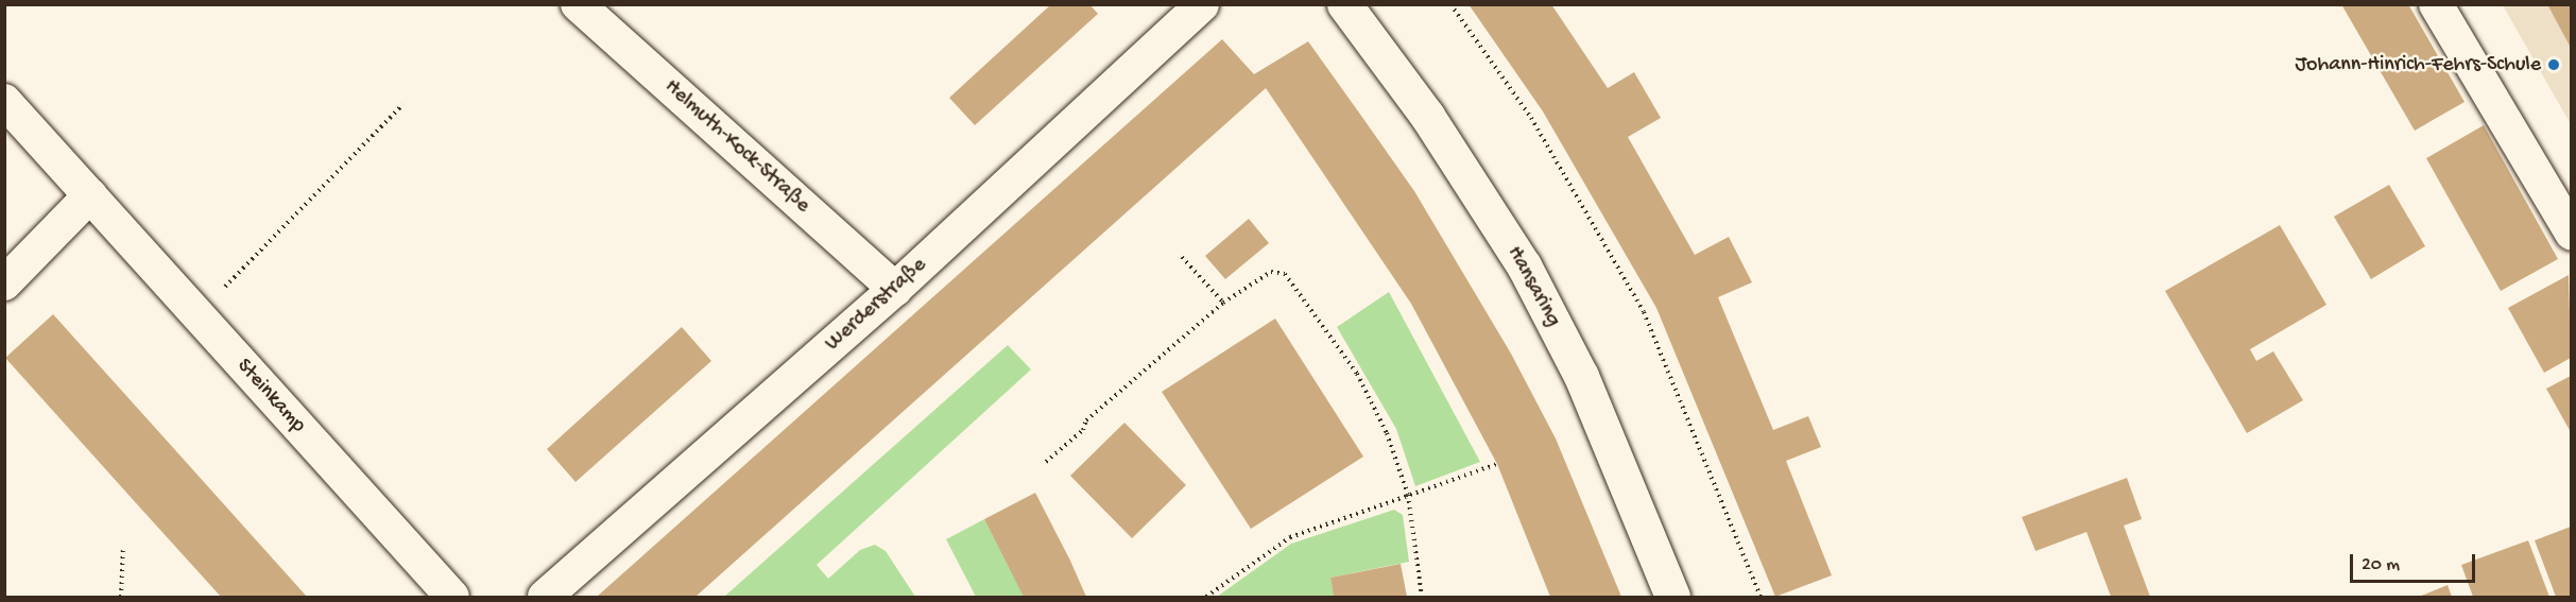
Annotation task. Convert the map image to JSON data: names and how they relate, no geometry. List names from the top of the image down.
{
  "streets": {
    "main road": ["Hansaring"],
    "street": ["Helmuth-Kock-Straße", "Werderstraße", "Steinkamp"]
  },
  "crossings": [
    ["Helmuth-Kock-Straße", "Werderstraße"]
  ],
  "places": ["Johann-Hinrich-Fehrs-Schule"],
  "scale_bar": "20 m"
}
